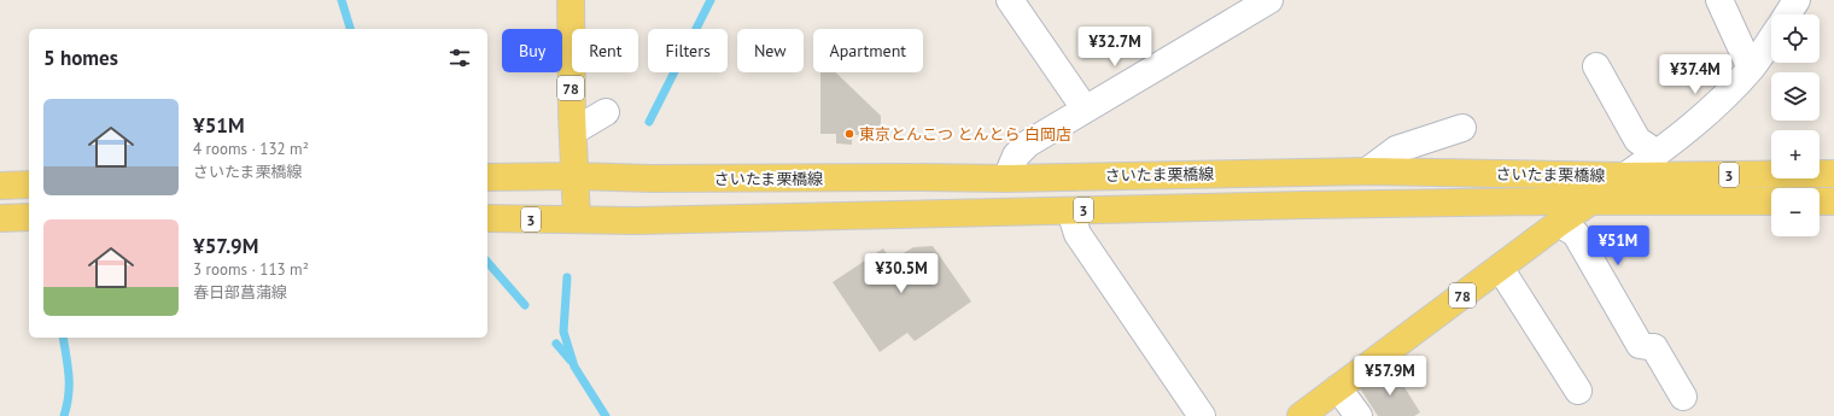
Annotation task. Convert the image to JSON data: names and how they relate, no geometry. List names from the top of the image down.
{
  "streets": {
    "main road": ["78", "さいたま栗橋線", "3"]
  },
  "crossings": [
    ["78", "さいたま栗橋線"]
  ],
  "places": ["東京とんこつ とんとら 白岡店"],
  "page": {
    "map_buttons": ["+", "−"],
    "price": [
      "¥32.7M",
      "¥37.4M",
      "¥51M",
      "¥30.5M",
      "¥57.9M"
    ],
    "chip": [
      "Buy",
      "Rent",
      "Filters",
      "New",
      "Apartment"
    ],
    "heading": "5 homes",
    "list": [
      {
        "name": "¥51M",
        "note": "4 rooms · 132 m² · さいたま栗橋線"
      },
      {
        "name": "¥57.9M",
        "note": "3 rooms · 113 m² · 春日部菖蒲線"
      }
    ]
  }
}
